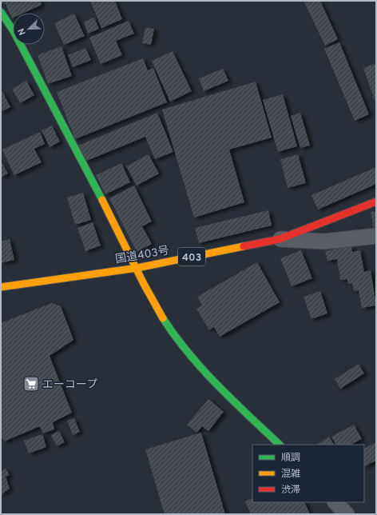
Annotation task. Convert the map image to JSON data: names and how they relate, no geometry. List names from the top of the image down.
{
  "streets": {
    "main road": ["国道403号", "403"]
  },
  "places": {
    "supermarket": ["エーコープ"]
  },
  "legend": ["順調", "混雑", "渋滞"],
  "north": "bottom left"
}
